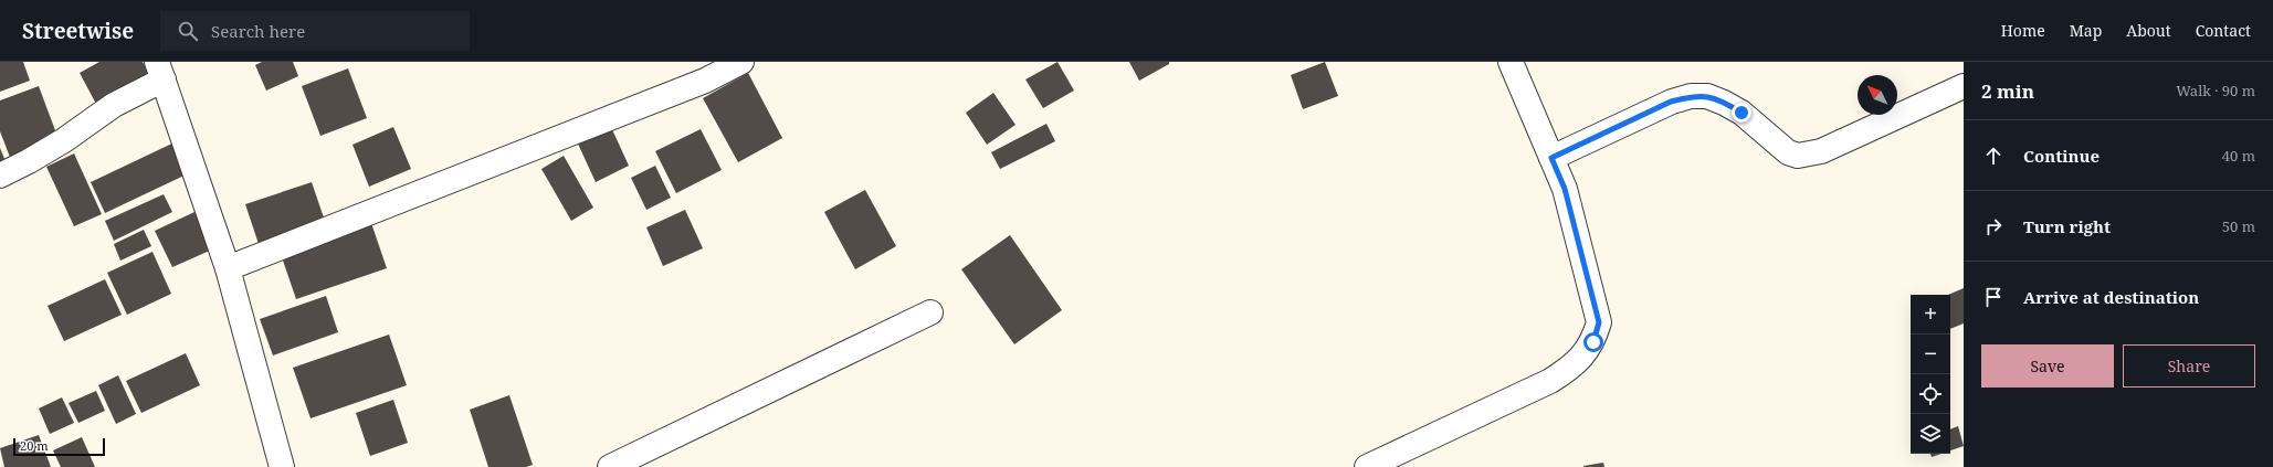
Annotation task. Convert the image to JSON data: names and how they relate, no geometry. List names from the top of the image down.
{
  "scale_bar": "20 m",
  "north": "top left",
  "page": {
    "header": "Streetwise",
    "search": "Search here",
    "nav": [
      "Home",
      "Map",
      "About",
      "Contact"
    ],
    "heading": ["2 min", "Walk · 90 m"],
    "list": [
      ["Continue", "40 m"],
      ["Turn right", "50 m"],
      "Arrive at destination"
    ],
    "map_buttons": ["+", "−"],
    "buttons": ["Save", "Share"],
    "scale": "20 m"
  }
}
